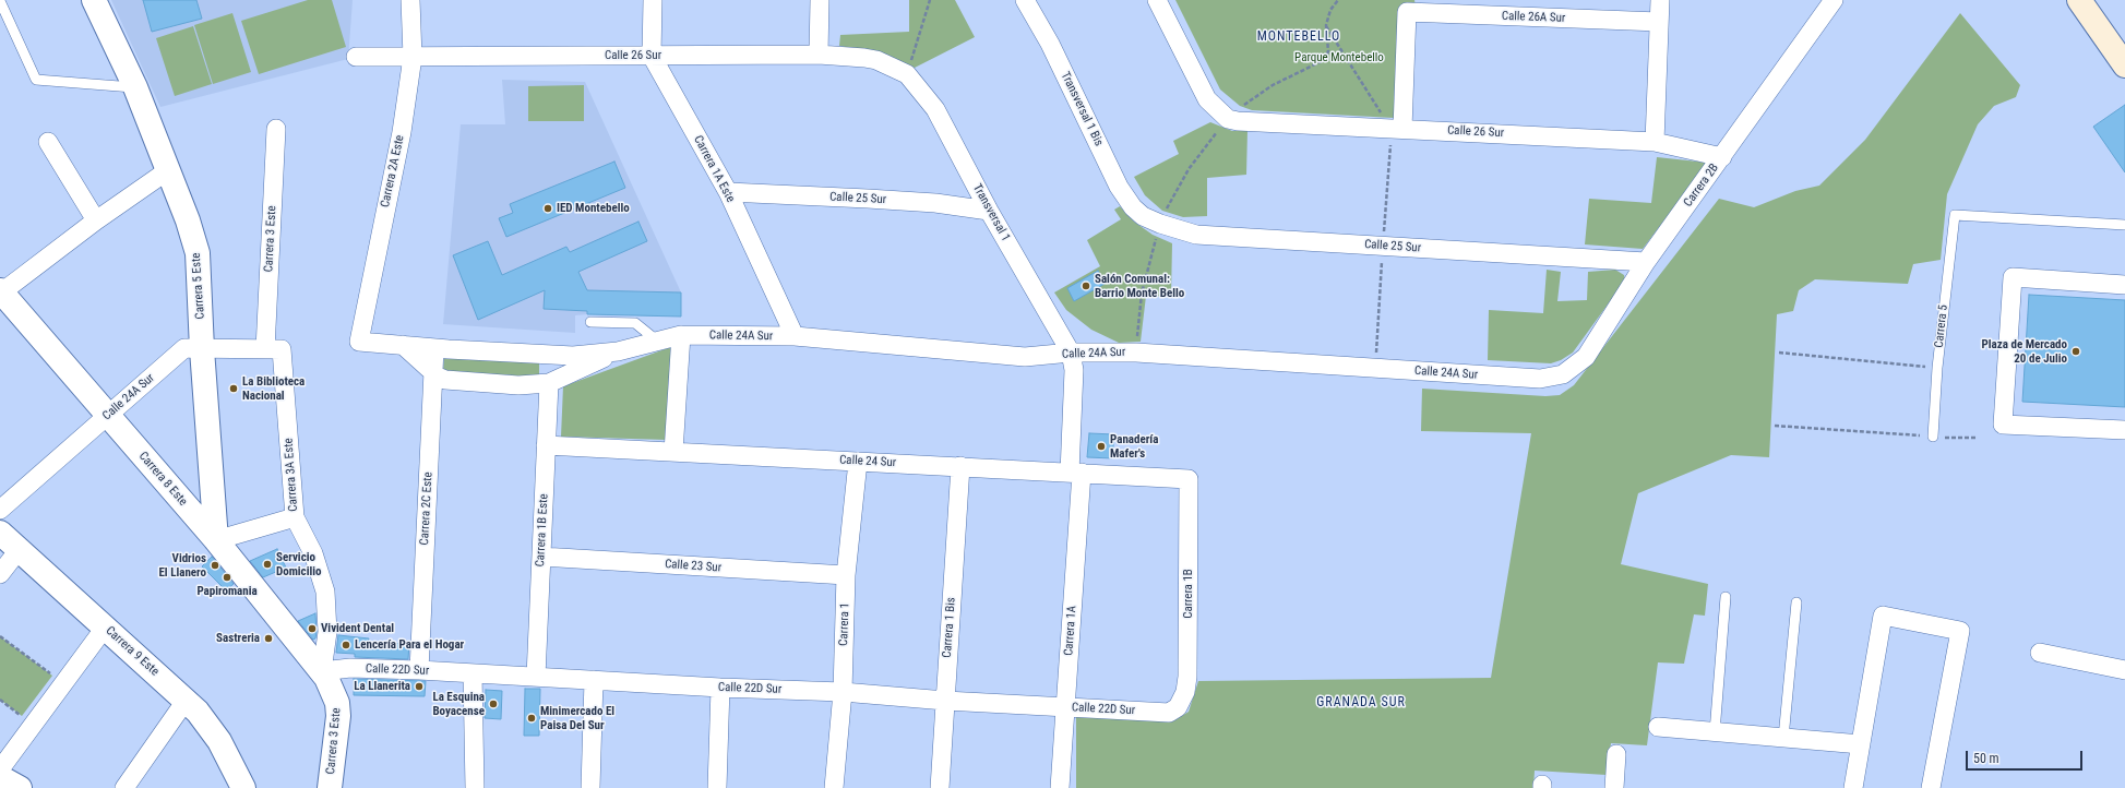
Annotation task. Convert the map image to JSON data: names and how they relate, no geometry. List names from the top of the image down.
{
  "streets": {
    "street": [
      "Calle 26A Sur",
      "Calle 26 Sur",
      "Transversal 1 Bis",
      "Carrera 1A Este",
      "Carrera 2A Este",
      "Carrera 2B",
      "Calle 25 Sur",
      "Transversal 1",
      "Carrera 3 Este",
      "Carrera 5 Este",
      "Calle 24A Sur",
      "Calle 24 Sur",
      "Carrera 3A Este",
      "Carrera 8 Este",
      "Carrera 2C Este",
      "Carrera 1B Este",
      "Calle 23 Sur",
      "Carrera 1B",
      "Carrera 1",
      "Carrera 1 Bis",
      "Carrera 1A",
      "Carrera 9 Este",
      "Calle 22D Sur"
    ],
    "lane": ["Carrera 5"]
  },
  "crossings": [
    ["Calle 26A Sur", "Calle 26 Sur"],
    ["Calle 26 Sur", "Carrera 1A Este"],
    ["Calle 26 Sur", "Carrera 2A Este"],
    ["Calle 26 Sur", "Carrera 2B"],
    ["Calle 26 Sur", "Transversal 1"],
    ["Transversal 1 Bis", "Calle 25 Sur"],
    ["Carrera 1A Este", "Calle 25 Sur"],
    ["Carrera 1A Este", "Calle 24A Sur"],
    ["Carrera 2A Este", "Calle 24A Sur"],
    ["Carrera 2B", "Calle 25 Sur"],
    ["Carrera 2B", "Calle 24A Sur"],
    ["Calle 25 Sur", "Transversal 1"],
    ["Transversal 1", "Calle 24A Sur"],
    ["Transversal 1", "Carrera 1A"],
    ["Carrera 3 Este", "Calle 24A Sur"],
    ["Carrera 3 Este", "Carrera 3A Este"],
    ["Carrera 3 Este", "Carrera 8 Este"],
    ["Carrera 3 Este", "Calle 22D Sur"],
    ["Carrera 5 Este", "Calle 24A Sur"],
    ["Carrera 5 Este", "Carrera 8 Este"],
    ["Calle 24A Sur", "Carrera 3A Este"],
    ["Calle 24A Sur", "Carrera 8 Este"],
    ["Calle 24A Sur", "Carrera 2C Este"],
    ["Calle 24A Sur", "Carrera 1B Este"],
    ["Calle 24A Sur", "Carrera 1A"],
    ["Calle 24 Sur", "Carrera 1B Este"],
    ["Calle 24 Sur", "Carrera 1B"],
    ["Calle 24 Sur", "Carrera 1"],
    ["Calle 24 Sur", "Carrera 1 Bis"],
    ["Calle 24 Sur", "Carrera 1A"],
    ["Carrera 3A Este", "Carrera 8 Este"],
    ["Carrera 3A Este", "Calle 22D Sur"],
    ["Carrera 8 Este", "Calle 22D Sur"],
    ["Carrera 2C Este", "Calle 22D Sur"],
    ["Carrera 1B Este", "Calle 23 Sur"],
    ["Carrera 1B Este", "Calle 22D Sur"],
    ["Calle 23 Sur", "Carrera 1"],
    ["Carrera 1B", "Calle 22D Sur"],
    ["Carrera 1", "Calle 22D Sur"],
    ["Carrera 1 Bis", "Calle 22D Sur"],
    ["Carrera 1A", "Calle 22D Sur"]
  ],
  "districts": ["MONTEBELLO", "GRANADA SUR"],
  "parks": ["Parque Montebello"],
  "places": [
    "IED Montebello",
    "Salón Comunal: Barrio Monte Bello",
    "Plaza de Mercado 20 de Julio",
    "La Biblioteca Nacional",
    "Panadería Mafer's",
    "Servicio Domicilio",
    "Vidrios El Llanero",
    "Papiromania",
    "Vivident Dental",
    "Sastreria",
    "Lencería Para el Hogar",
    "La Llanerita",
    "La Esquina Boyacense",
    "Minimercado El Paisa Del Sur"
  ],
  "scale_bar": "50 m"
}
